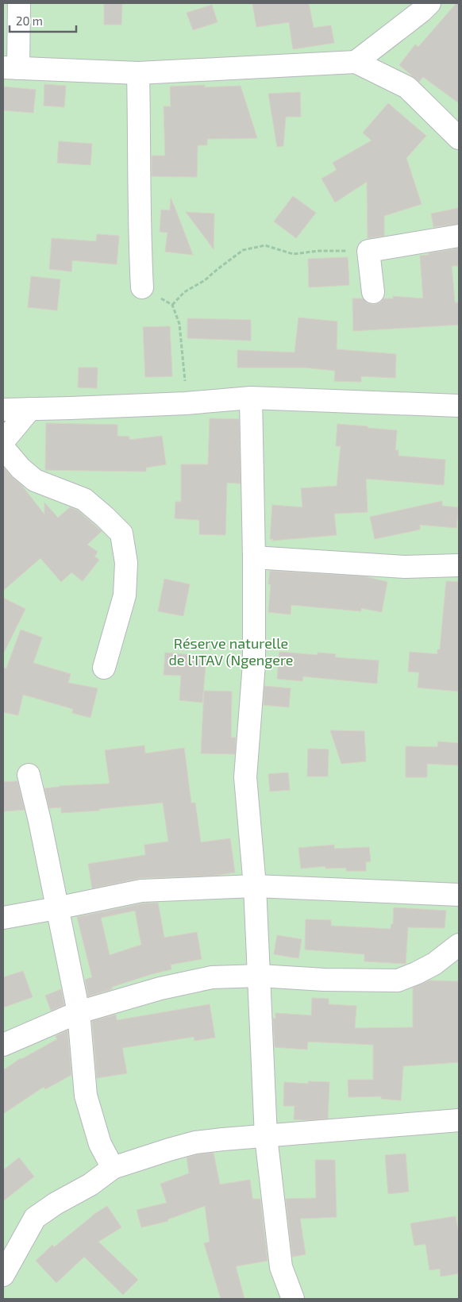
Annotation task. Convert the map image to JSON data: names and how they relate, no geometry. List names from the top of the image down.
{
  "parks": ["Réserve naturelle de l'ITAV (Ngengere"],
  "scale_bar": "20 m"
}
